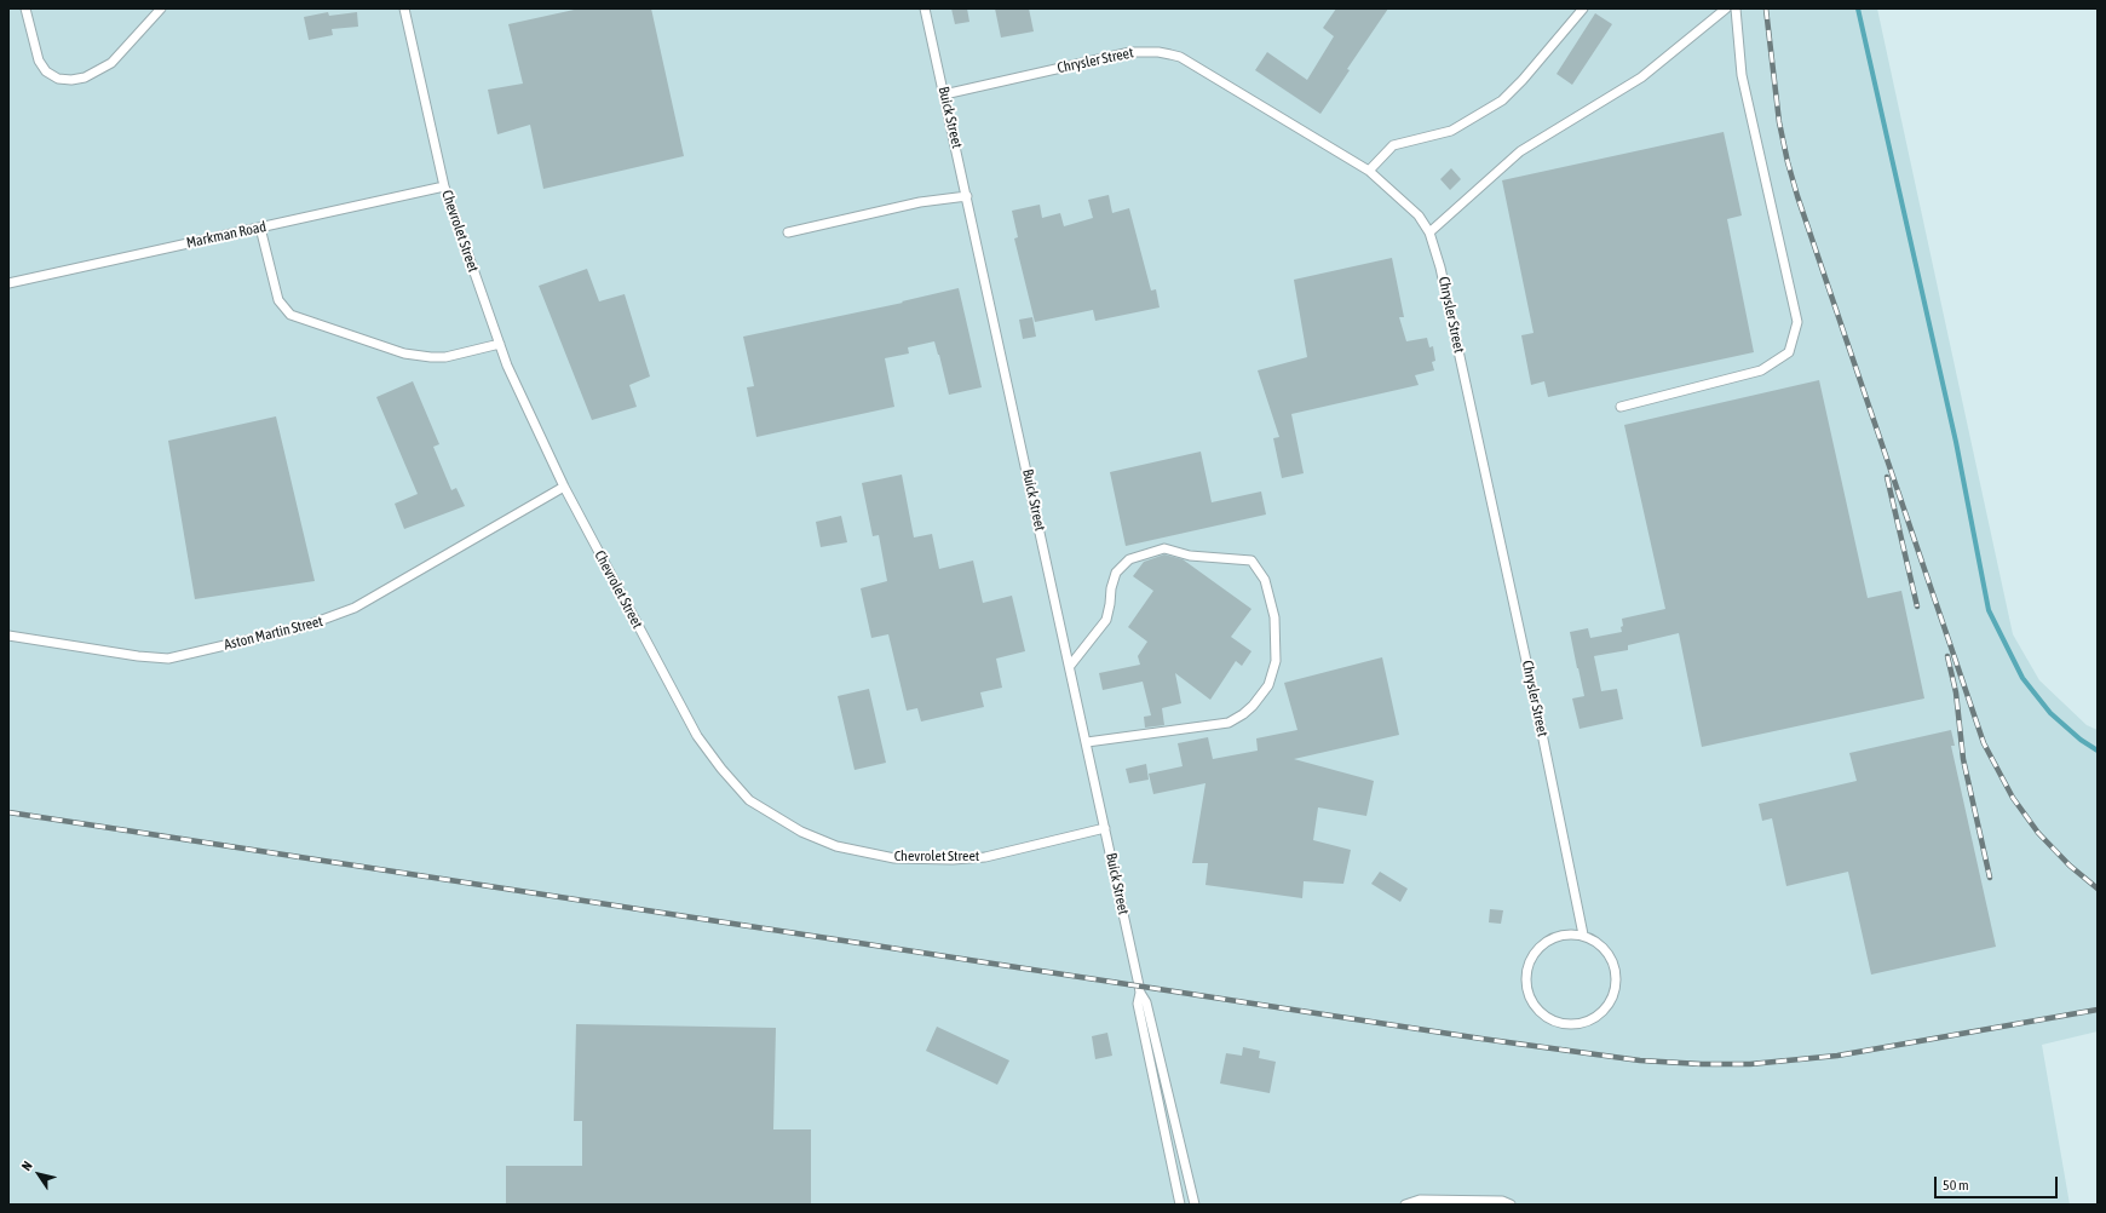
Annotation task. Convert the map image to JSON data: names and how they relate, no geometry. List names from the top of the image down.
{
  "streets": {
    "lane": [
      "Chrysler Street",
      "Buick Street",
      "Chevrolet Street",
      "Markman Road",
      "Aston Martin Street"
    ]
  },
  "crossings": [
    ["Chrysler Street", "Buick Street"],
    ["Buick Street", "Chevrolet Street"],
    ["Chevrolet Street", "Markman Road"],
    ["Chevrolet Street", "Aston Martin Street"]
  ],
  "scale_bar": "50 m",
  "north": "top left"
}
